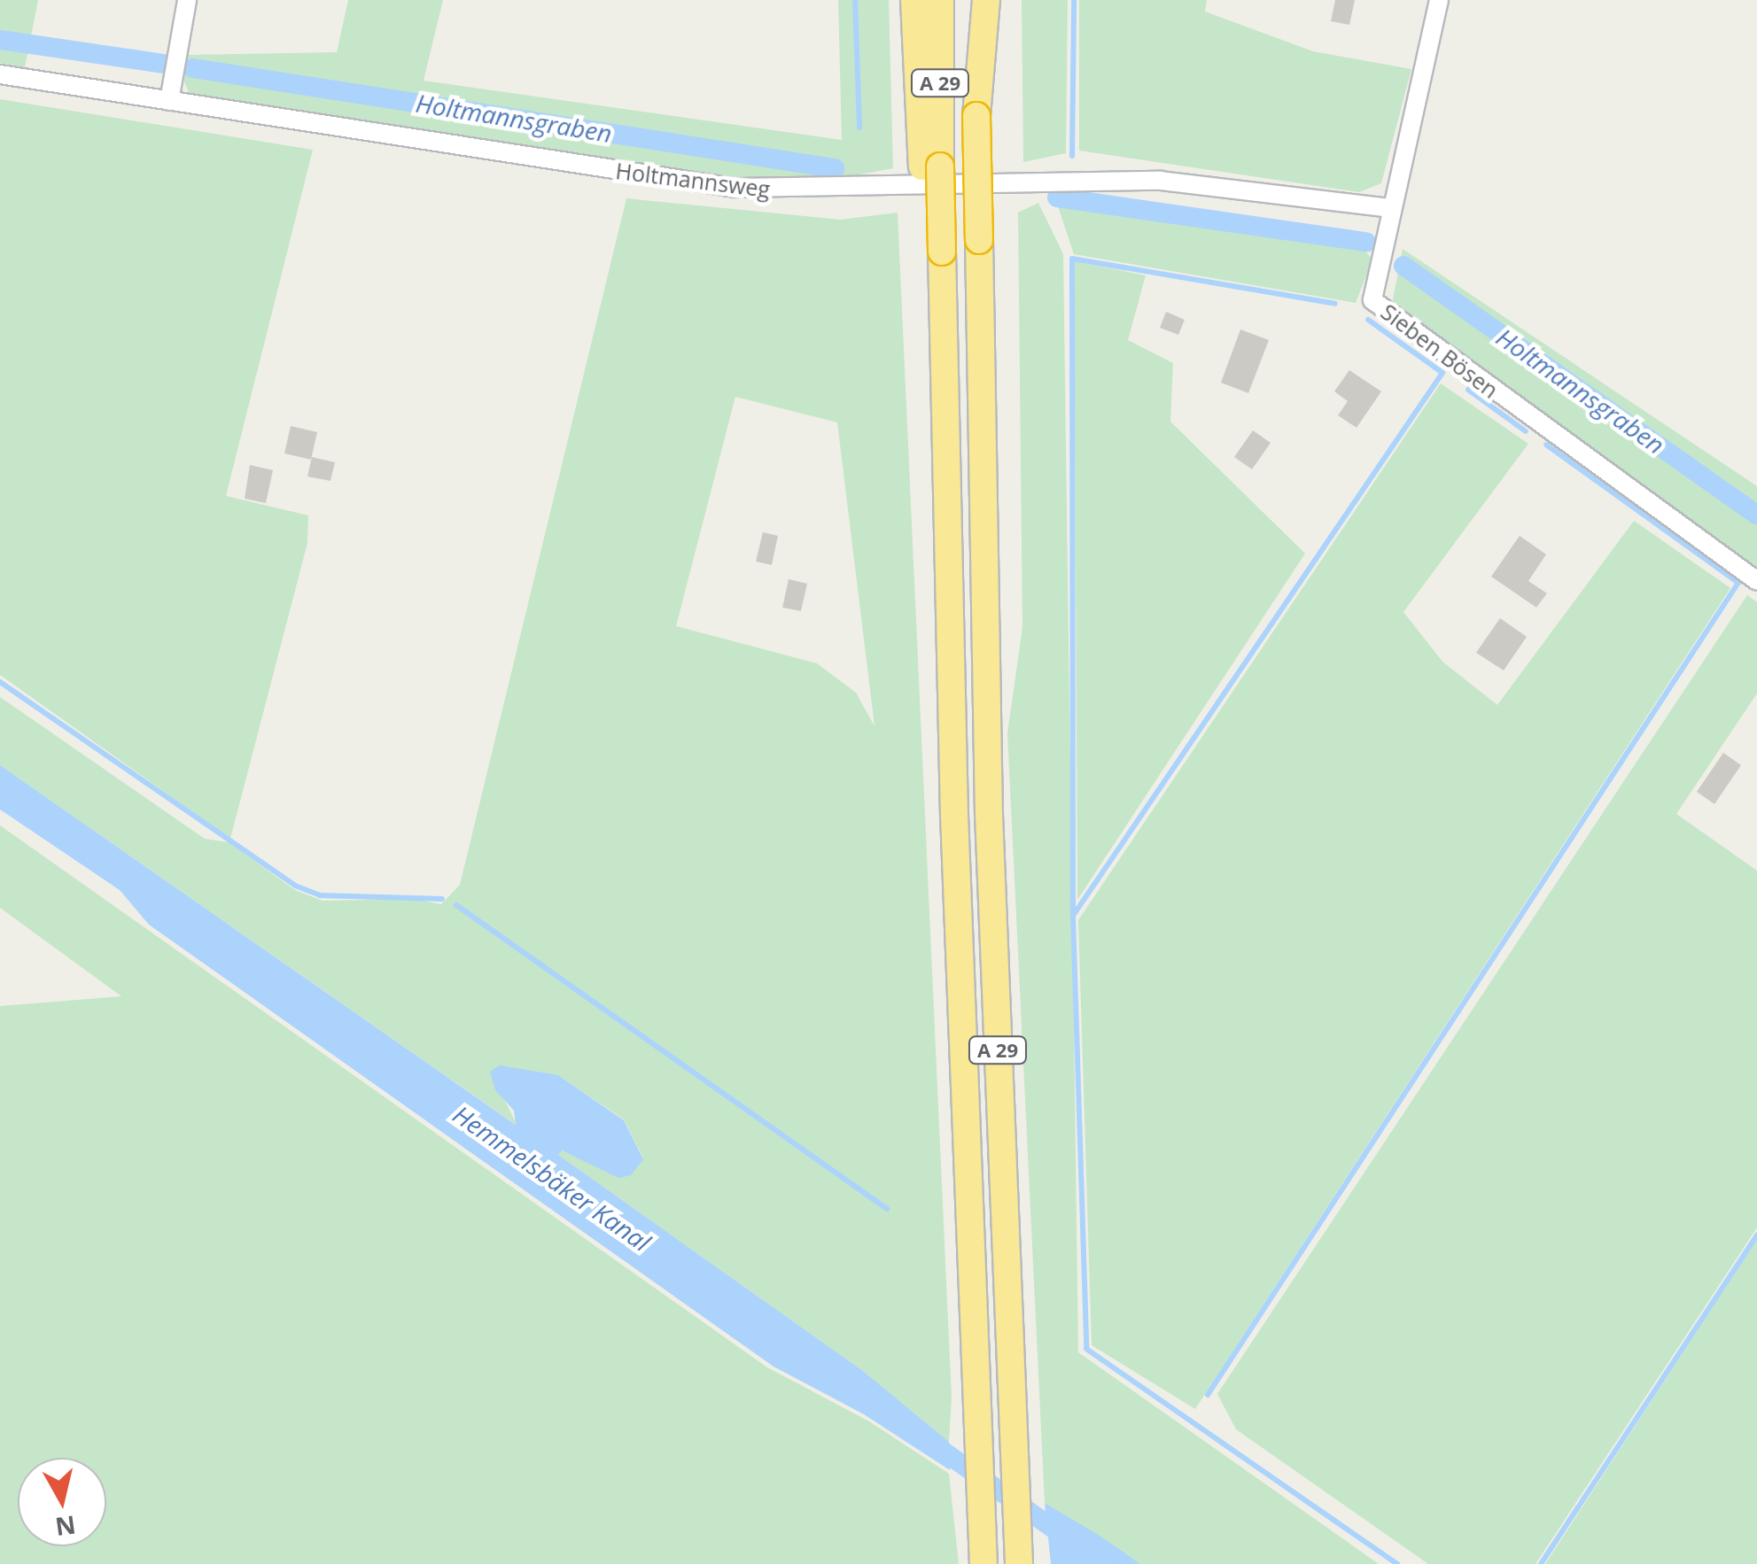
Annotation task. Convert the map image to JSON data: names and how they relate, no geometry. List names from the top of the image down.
{
  "streets": {
    "highway": ["A 29"],
    "street": ["Holtmannsweg", "Sieben Bösen"]
  },
  "crossings": [
    ["Holtmannsweg", "Sieben Bösen"]
  ],
  "water": ["Holtmannsgraben", "Hemmelsbäker Kanal"],
  "north": "bottom"
}
